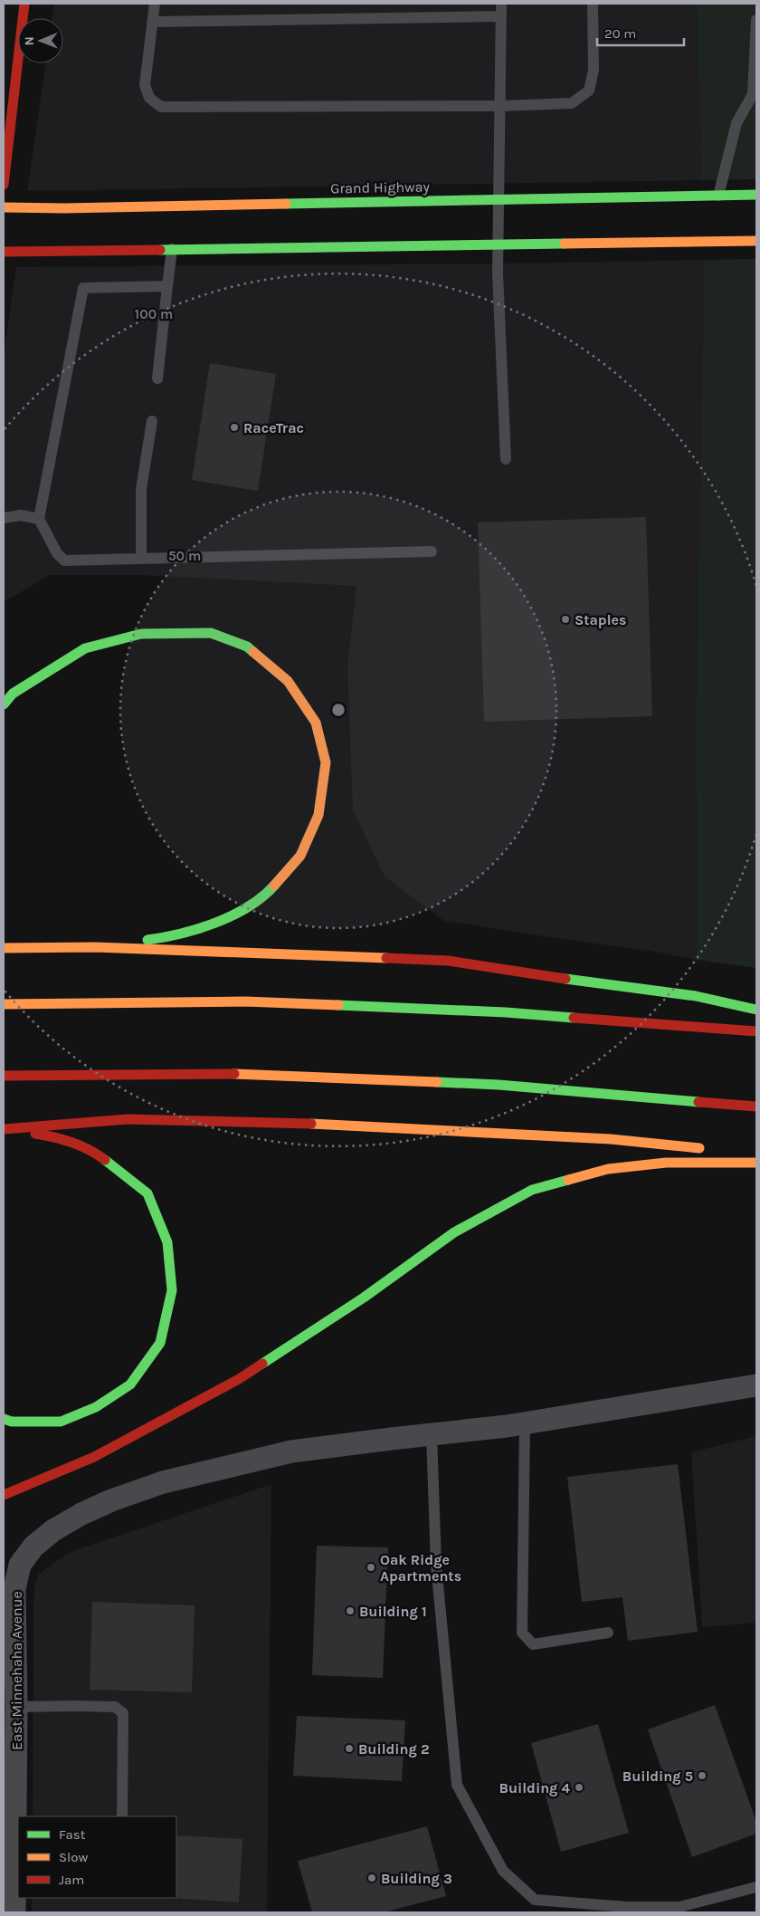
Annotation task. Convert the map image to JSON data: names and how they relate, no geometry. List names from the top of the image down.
{
  "streets": {
    "main road": ["Grand Highway"],
    "street": ["East Minnehaha Avenue"]
  },
  "places": [
    "RaceTrac",
    "Staples",
    "Oak Ridge Apartments",
    "Building 1",
    "Building 2",
    "Building 5",
    "Building 4",
    "Building 3"
  ],
  "legend": ["Fast", "Slow", "Jam"],
  "scale_bar": "20 m",
  "north": "left",
  "rings": ["100 m", "50 m"]
}
